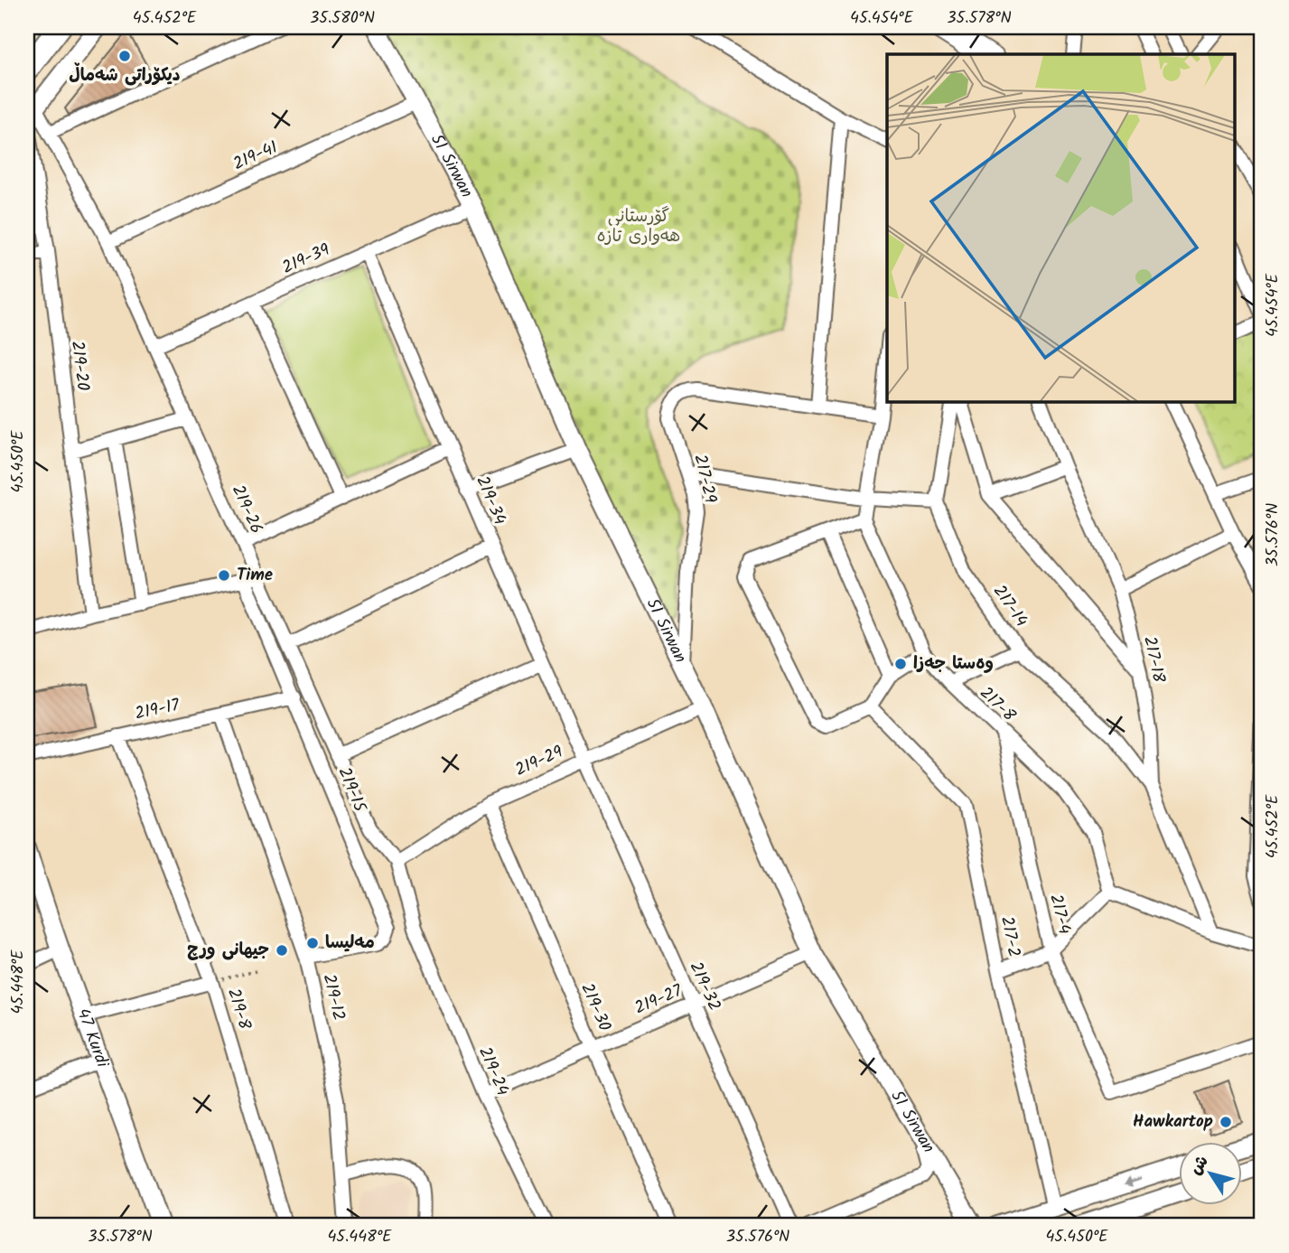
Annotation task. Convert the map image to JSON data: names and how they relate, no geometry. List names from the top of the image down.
{
  "streets": {
    "main road": ["51 Sirwan", "47 Kurdi"],
    "street": [
      "219-41",
      "219-39",
      "219-20",
      "217-29",
      "219-34",
      "219-26",
      "217-14",
      "217-18",
      "217-8",
      "219-17",
      "219-29",
      "219-15",
      "217-4",
      "217-2",
      "219-32",
      "219-12",
      "219-27",
      "219-30",
      "219-8",
      "219-24"
    ]
  },
  "crossings": [
    ["219-41", "51 Sirwan"],
    ["219-41", "219-26"],
    ["51 Sirwan", "219-39"],
    ["51 Sirwan", "217-29"],
    ["51 Sirwan", "219-29"],
    ["51 Sirwan", "219-27"],
    ["219-39", "219-34"],
    ["219-39", "219-26"],
    ["219-20", "219-26"],
    ["219-34", "219-29"],
    ["219-34", "219-32"],
    ["219-26", "219-29"],
    ["219-26", "219-24"],
    ["217-14", "217-18"],
    ["217-8", "217-4"],
    ["219-17", "219-15"],
    ["219-17", "219-12"],
    ["219-17", "219-8"],
    ["219-29", "219-32"],
    ["219-29", "219-30"],
    ["219-15", "219-12"],
    ["219-32", "219-27"],
    ["219-27", "219-30"],
    ["219-27", "219-24"]
  ],
  "parks": ["گۆڕستانی هەواری تازە"],
  "places": [
    "دیکۆراتی شەماڵ",
    "Time",
    "وەستا جەزا",
    "مەلیسا",
    "جیهانی ورچ",
    "Hawkartop"
  ],
  "north": "top left",
  "coordinates": [
    "45.452°E",
    "35.580°N",
    "45.454°E",
    "35.578°N",
    "45.450°E",
    "35.576°N",
    "45.448°E"
  ]
}
